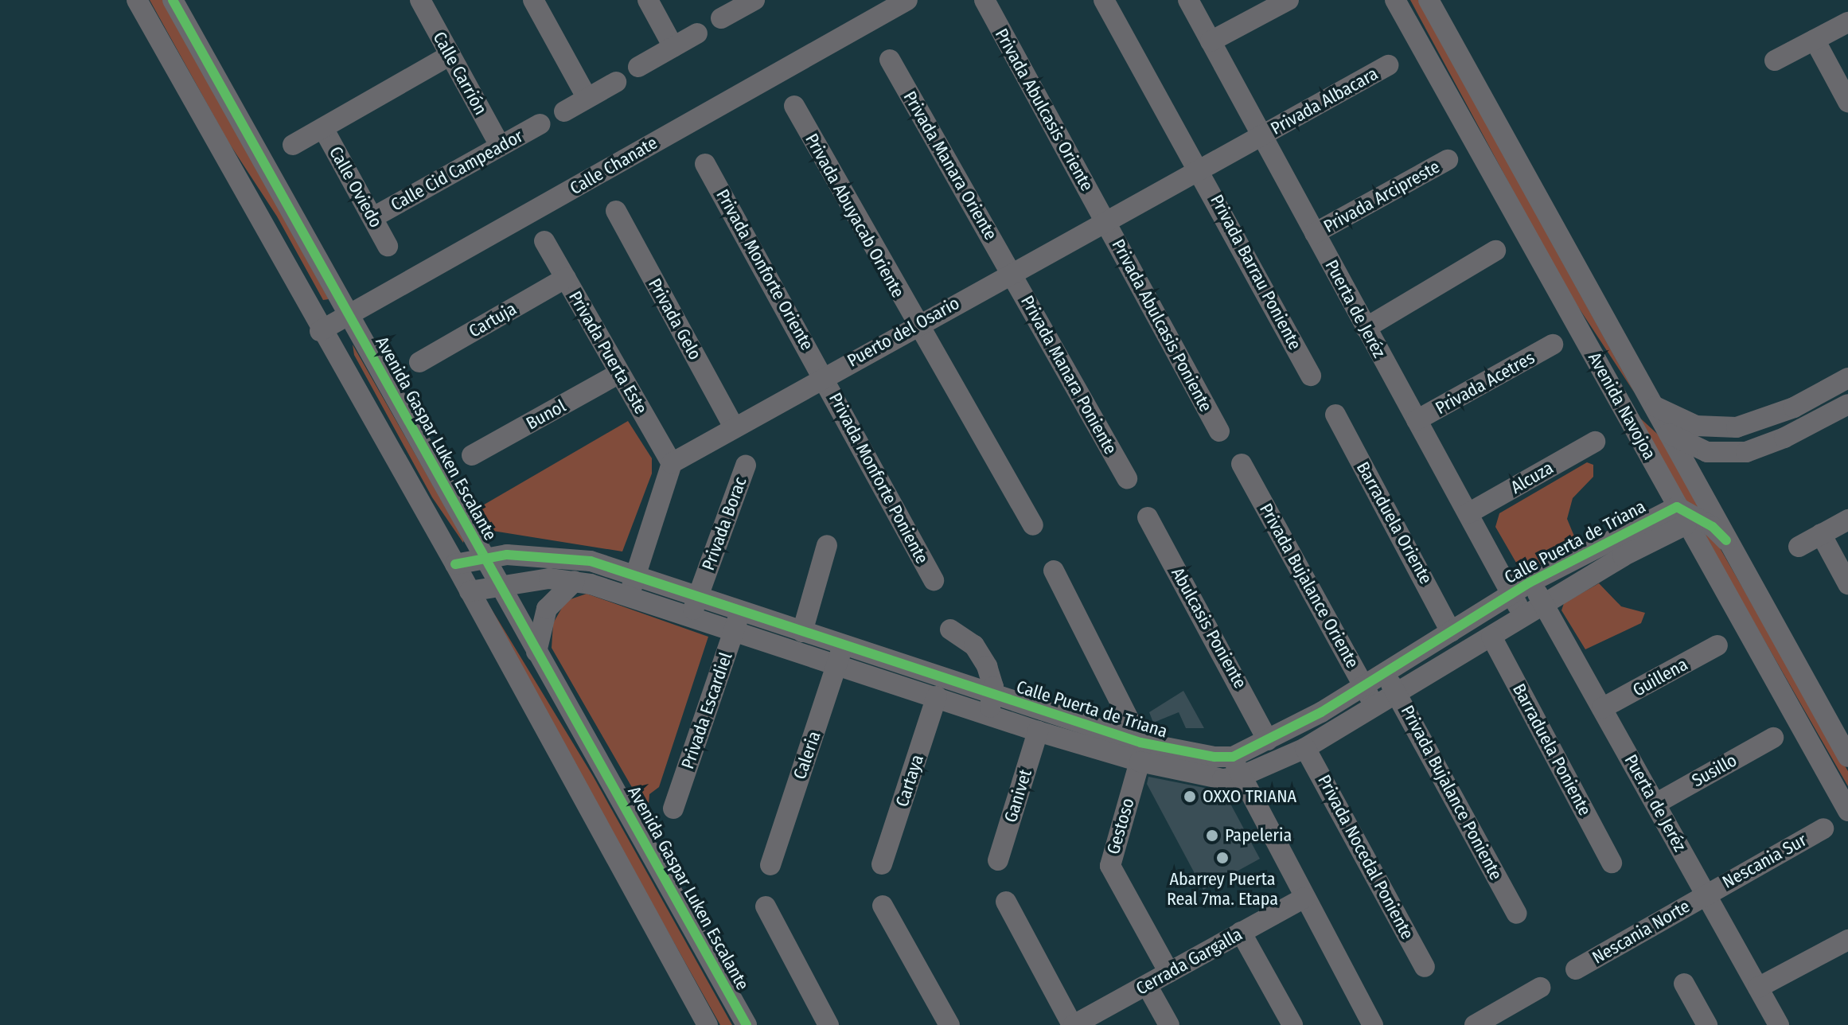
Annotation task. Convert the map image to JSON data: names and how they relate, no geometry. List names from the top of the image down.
{
  "streets": {
    "street": [
      "Calle Carrión",
      "Privada Albacara",
      "Privada Abulcasis Oriente",
      "Calle Chanate",
      "Privada Manara Oriente",
      "Calle Cid Campeador",
      "Calle Oviedo",
      "Privada Arcipreste",
      "Privada Abuyacab Oriente",
      "Privada Monforte Oriente",
      "Privada Barrau Poniente",
      "Puerta de Jeréz",
      "Privada Gelo",
      "Cartuja",
      "Privada Abulcasis Poniente",
      "Puerto del Osario",
      "Privada Puerta Este",
      "Privada Manara Poniente",
      "Privada Acetres",
      "Avenida Navojoa",
      "Bunol",
      "Avenida Gaspar Luken Escalante",
      "Alcuza",
      "Privada Monforte Poniente",
      "Barraduela Oriente",
      "Privada Borac",
      "Calle Puerta de Triana",
      "Privada Bujalance Oriente",
      "Abulcasis Poniente",
      "Guillena",
      "Privada Escardiel",
      "Barraduela Poniente",
      "Caleria",
      "Susillo",
      "Cartaya",
      "Privada Bujalance Poniente",
      "Ganivet",
      "Gestoso",
      "Privada Nocedal Poniente",
      "Nescania Sur",
      "Nescania Norte",
      "Cerrada Gargalla"
    ]
  },
  "crossings": [
    ["Calle Carrión", "Calle Cid Campeador"],
    ["Privada Albacara", "Puerta de Jeréz"],
    ["Privada Albacara", "Puerto del Osario"],
    ["Privada Abulcasis Oriente", "Privada Abulcasis Poniente"],
    ["Privada Abulcasis Oriente", "Puerto del Osario"],
    ["Calle Chanate", "Avenida Gaspar Luken Escalante"],
    ["Privada Manara Oriente", "Puerto del Osario"],
    ["Privada Manara Oriente", "Privada Manara Poniente"],
    ["Calle Cid Campeador", "Calle Oviedo"],
    ["Privada Arcipreste", "Puerta de Jeréz"],
    ["Privada Abuyacab Oriente", "Puerto del Osario"],
    ["Privada Monforte Oriente", "Puerto del Osario"],
    ["Privada Monforte Oriente", "Privada Monforte Poniente"],
    ["Privada Barrau Poniente", "Puerto del Osario"],
    ["Puerta de Jeréz", "Puerto del Osario"],
    ["Puerta de Jeréz", "Privada Acetres"],
    ["Puerta de Jeréz", "Alcuza"],
    ["Puerta de Jeréz", "Calle Puerta de Triana"],
    ["Puerta de Jeréz", "Guillena"],
    ["Puerta de Jeréz", "Susillo"],
    ["Puerta de Jeréz", "Nescania Sur"],
    ["Puerta de Jeréz", "Nescania Norte"],
    ["Privada Gelo", "Puerto del Osario"],
    ["Cartuja", "Privada Puerta Este"],
    ["Privada Abulcasis Poniente", "Puerto del Osario"],
    ["Puerto del Osario", "Privada Puerta Este"],
    ["Puerto del Osario", "Privada Manara Poniente"],
    ["Puerto del Osario", "Privada Monforte Poniente"],
    ["Privada Puerta Este", "Bunol"],
    ["Avenida Navojoa", "Calle Puerta de Triana"],
    ["Avenida Gaspar Luken Escalante", "Calle Puerta de Triana"],
    ["Barraduela Oriente", "Calle Puerta de Triana"],
    ["Privada Borac", "Calle Puerta de Triana"],
    ["Calle Puerta de Triana", "Privada Bujalance Oriente"],
    ["Calle Puerta de Triana", "Abulcasis Poniente"],
    ["Calle Puerta de Triana", "Privada Escardiel"],
    ["Calle Puerta de Triana", "Barraduela Poniente"],
    ["Calle Puerta de Triana", "Caleria"],
    ["Calle Puerta de Triana", "Cartaya"],
    ["Calle Puerta de Triana", "Privada Bujalance Poniente"],
    ["Calle Puerta de Triana", "Ganivet"],
    ["Calle Puerta de Triana", "Gestoso"],
    ["Calle Puerta de Triana", "Privada Nocedal Poniente"],
    ["Gestoso", "Cerrada Gargalla"],
    ["Nescania Sur", "Nescania Norte"]
  ],
  "places": ["OXXO TRIANA", "Papeleria", "Abarrey Puerta Real 7ma. Etapa"]
}
